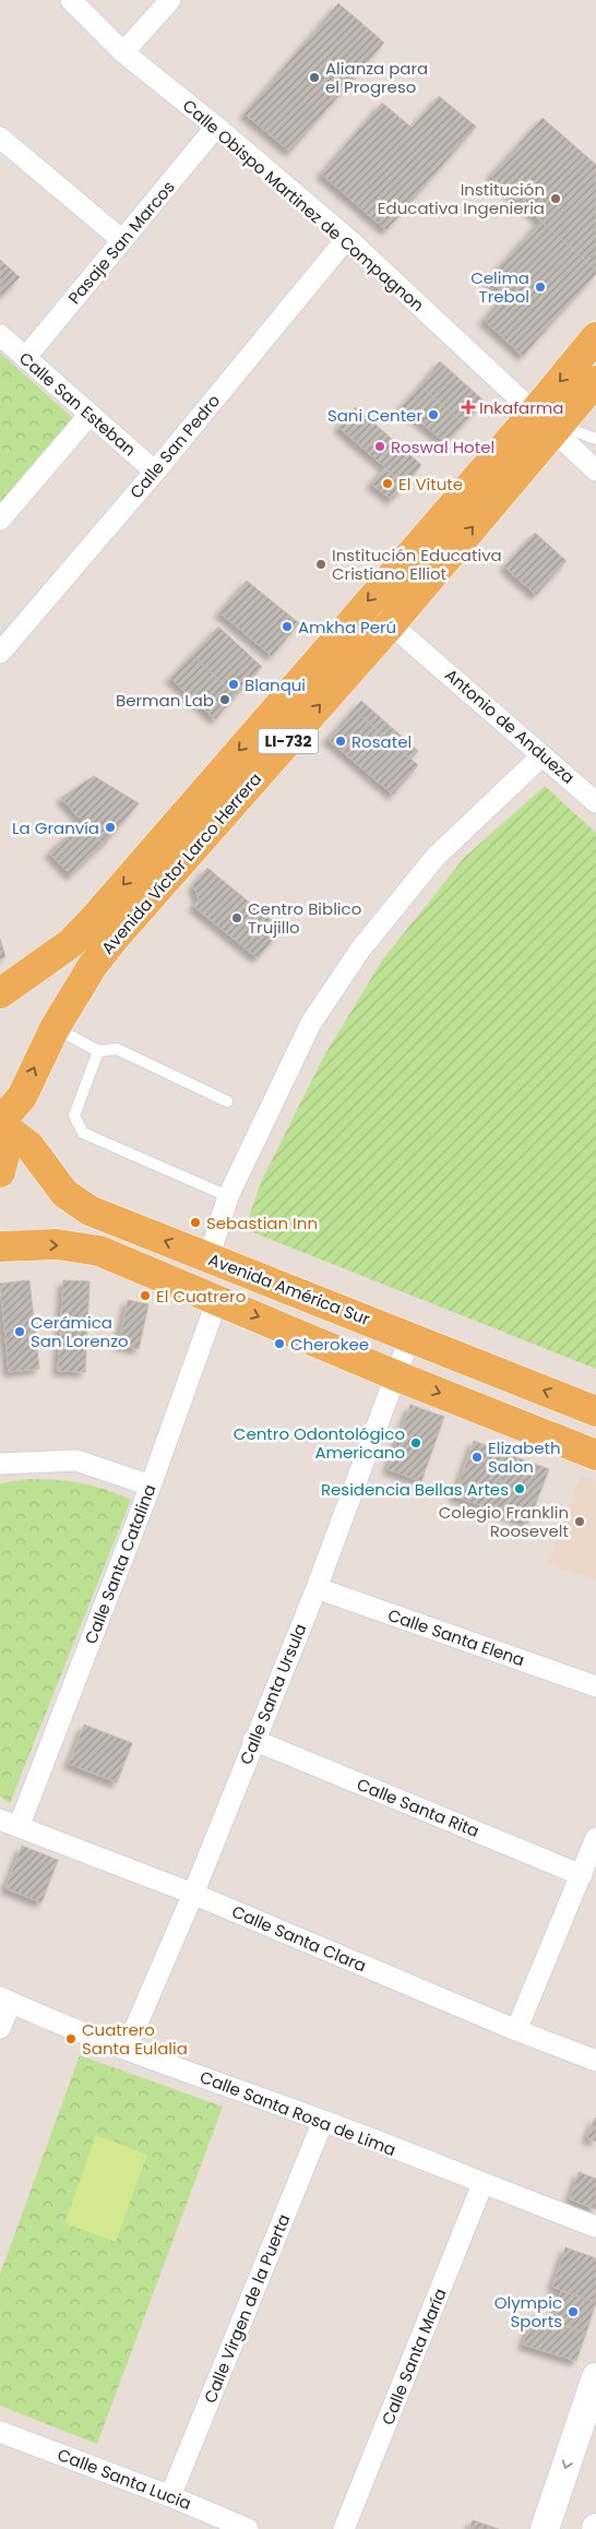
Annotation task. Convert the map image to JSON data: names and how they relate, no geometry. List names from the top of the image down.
{
  "streets": {
    "main road": ["LI-732", "Avenida Víctor Larco Herrera", "Avenida América Sur"],
    "street": [
      "Calle Obispo Martinez de Compagnon",
      "Pasaje San Marcos",
      "Calle San Esteban",
      "Calle San Pedro",
      "Antonio de Andueza",
      "Calle Santa Catalina",
      "Calle Santa Elena",
      "Calle Santa Ursula",
      "Calle Santa Rita",
      "Calle Santa Clara",
      "Calle Santa Rosa de Lima",
      "Calle Virgen de la Puerta",
      "Calle Santa María",
      "Calle Santa Lucia"
    ]
  },
  "crossings": [
    ["Calle Obispo Martinez de Compagnon", "Pasaje San Marcos"],
    ["Calle Obispo Martinez de Compagnon", "Calle San Pedro"],
    ["Calle Obispo Martinez de Compagnon", "Avenida Víctor Larco Herrera"],
    ["Pasaje San Marcos", "Calle San Esteban"],
    ["Calle San Esteban", "Calle San Pedro"],
    ["Antonio de Andueza", "Avenida Víctor Larco Herrera"],
    ["Avenida Víctor Larco Herrera", "Avenida América Sur"],
    ["Avenida América Sur", "Calle Santa Ursula"],
    ["Calle Santa Catalina", "Calle Santa Clara"],
    ["Calle Santa Elena", "Calle Santa Ursula"],
    ["Calle Santa Ursula", "Calle Santa Rita"],
    ["Calle Santa Ursula", "Calle Santa Clara"],
    ["Calle Santa Ursula", "Calle Santa Rosa de Lima"],
    ["Calle Santa Rosa de Lima", "Calle Virgen de la Puerta"],
    ["Calle Santa Rosa de Lima", "Calle Santa María"],
    ["Calle Virgen de la Puerta", "Calle Santa Lucia"]
  ],
  "places": {
    "other": [
      "Alianza para el Progreso",
      "Institución Educativa Ingenieria",
      "Celima Trebol",
      "Sani Center",
      "Roswal Hotel",
      "El Vitute",
      "Institución Educativa Cristiano Elliot",
      "Amkha Perú",
      "Blanqui",
      "Berman Lab",
      "Rosatel",
      "La Granvía",
      "Centro Biblico Trujillo",
      "Sebastian Inn",
      "El Cuatrero",
      "Cerámica San Lorenzo",
      "Cherokee",
      "Centro Odontológico Americano",
      "Elizabeth Salon",
      "Residencia Bellas Artes",
      "Colegio Franklin Roosevelt",
      "Cuatrero Santa Eulalia",
      "Olympic Sports"
    ],
    "health": ["Inkafarma"]
  }
}
